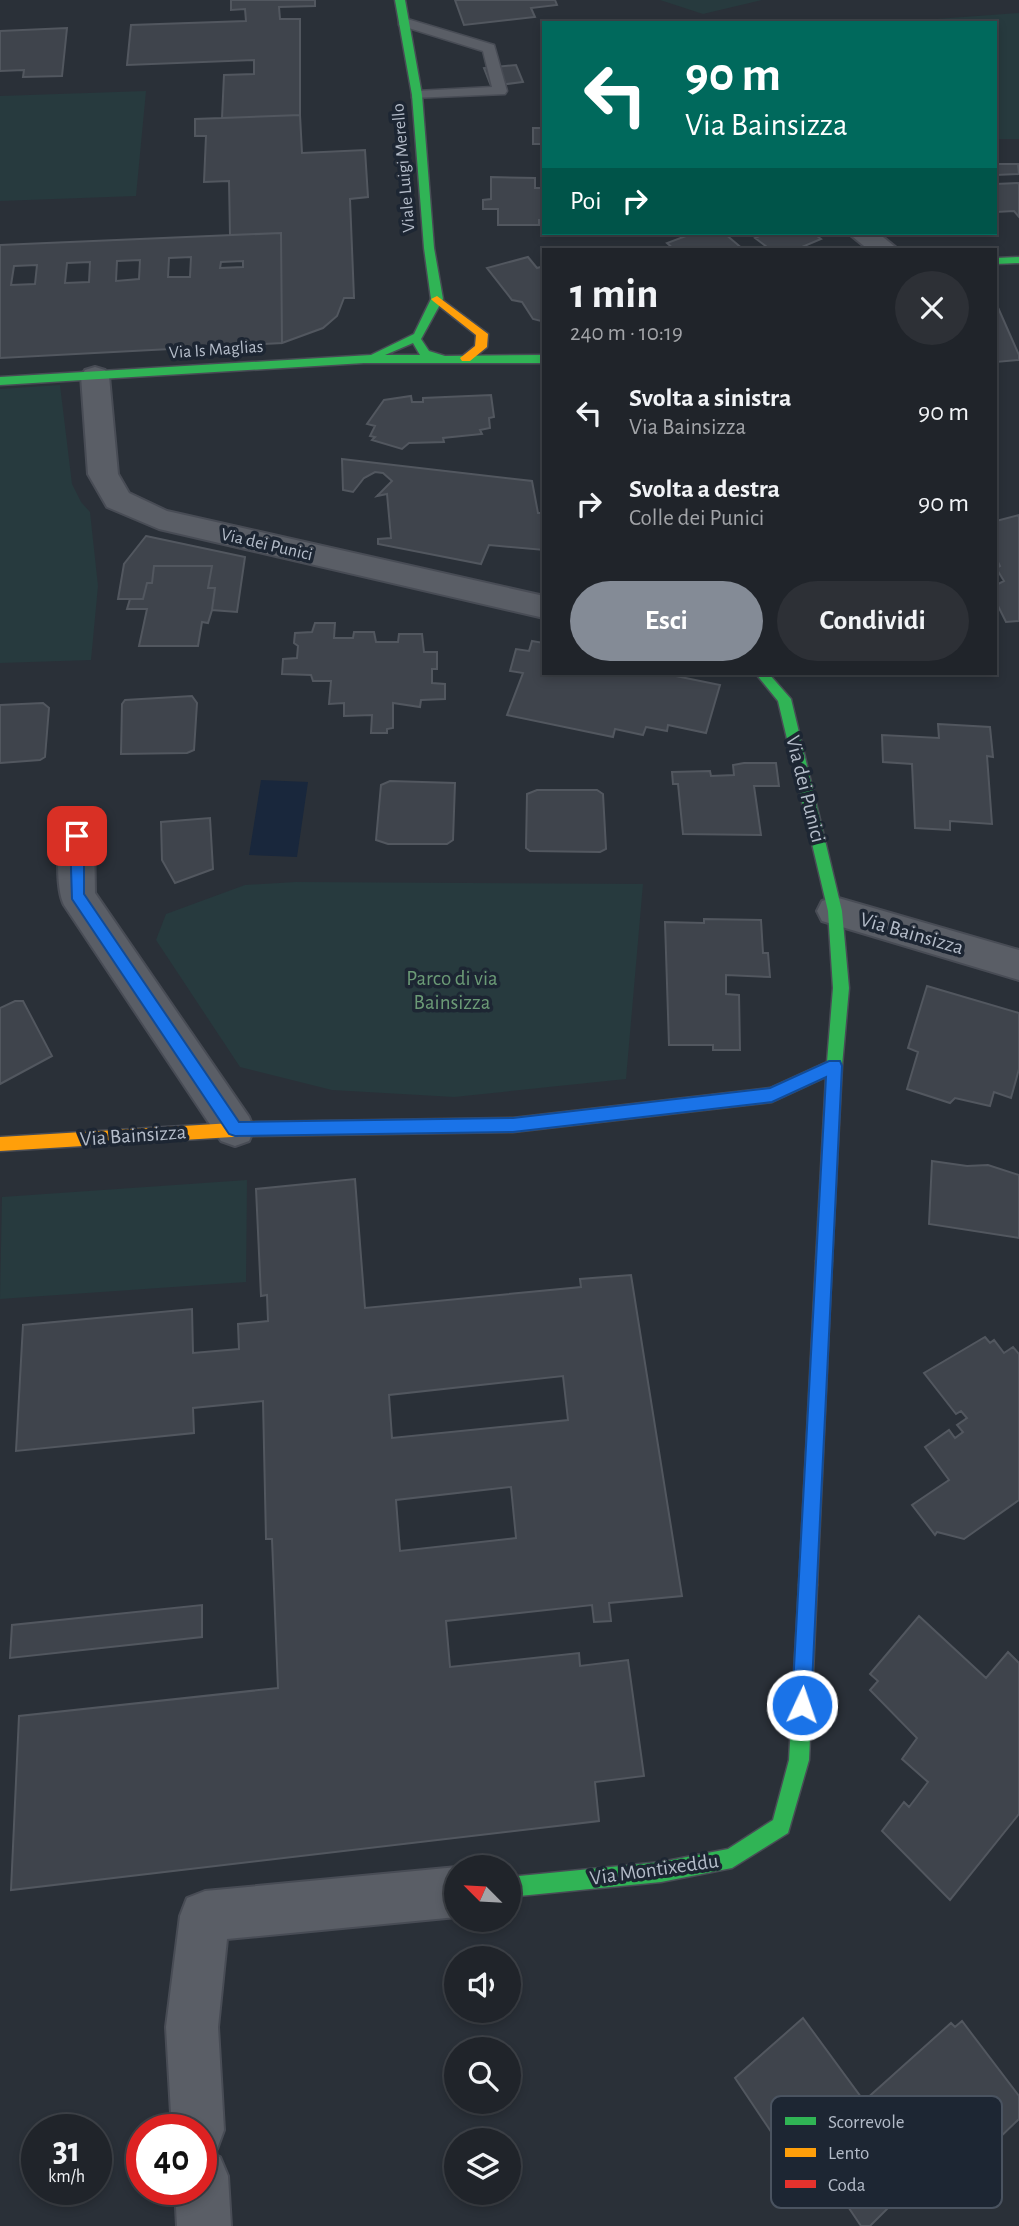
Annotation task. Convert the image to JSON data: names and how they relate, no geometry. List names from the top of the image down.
{
  "streets": {
    "street": [
      "Viale Luigi Merello",
      "Via Is Maglias",
      "Via dei Punici",
      "Via Bainsizza",
      "Via Montixeddu"
    ]
  },
  "crossings": [
    ["Via Is Maglias", "Via dei Punici"],
    ["Via dei Punici", "Via Bainsizza"],
    ["Via Bainsizza", "Via Montixeddu"]
  ],
  "parks": ["Parco di via Bainsizza"],
  "legend": ["Scorrevole", "Lento", "Coda"],
  "north": "top left",
  "page": {
    "turn": ["90 m", "Via Bainsizza"],
    "then": "Poi",
    "heading": ["1 min", "240 m · 10:19"],
    "list": [
      {
        "name": "Svolta a sinistra",
        "note": "Via Bainsizza",
        "value": "90 m"
      },
      {
        "name": "Svolta a destra",
        "note": "Colle dei Punici",
        "value": "90 m"
      }
    ],
    "buttons": ["Esci", "Condividi"],
    "speed": "31 km/h",
    "limit": "40"
  }
}
